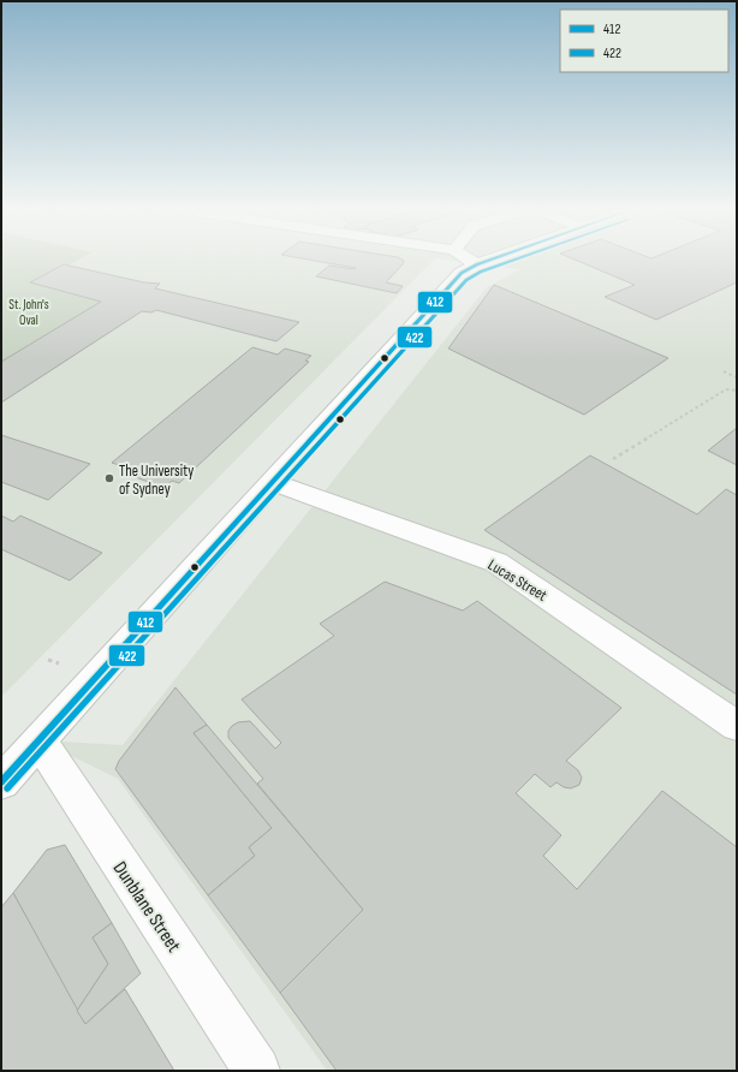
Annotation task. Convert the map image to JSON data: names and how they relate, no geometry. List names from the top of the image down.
{
  "streets": {
    "street": ["Lucas Street", "Dunblane Street"]
  },
  "parks": ["St. John's Oval"],
  "places": ["The University of Sydney"],
  "lines": ["transit line 412", "transit line 422"],
  "legend": ["412", "422"]
}
